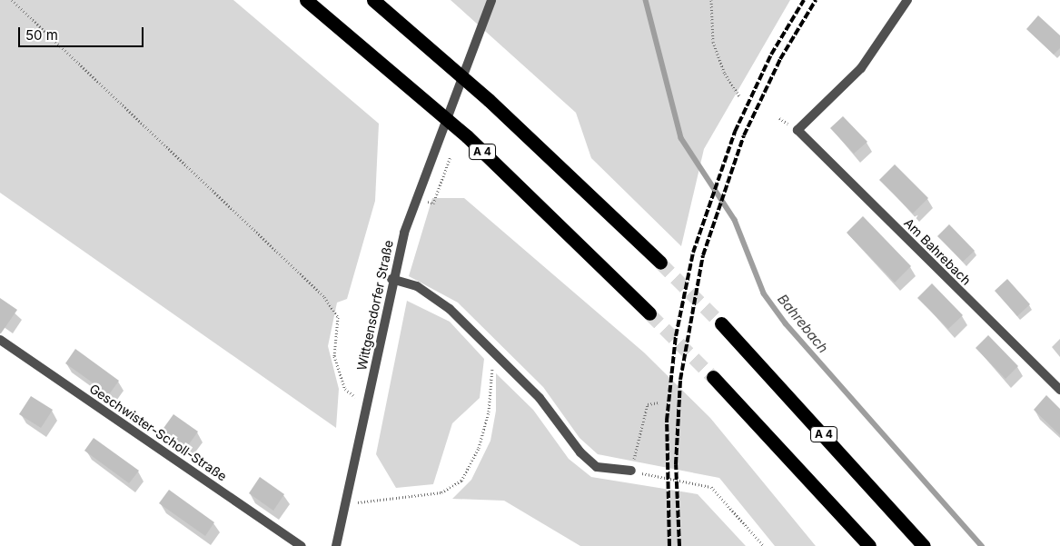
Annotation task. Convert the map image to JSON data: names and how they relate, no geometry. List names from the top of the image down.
{
  "streets": {
    "highway": ["A 4"],
    "street": ["Am Bahrebach", "Wittgensdorfer Straße", "Geschwister-Scholl-Straße"]
  },
  "water": ["Bahrebach"],
  "scale_bar": "50 m"
}
